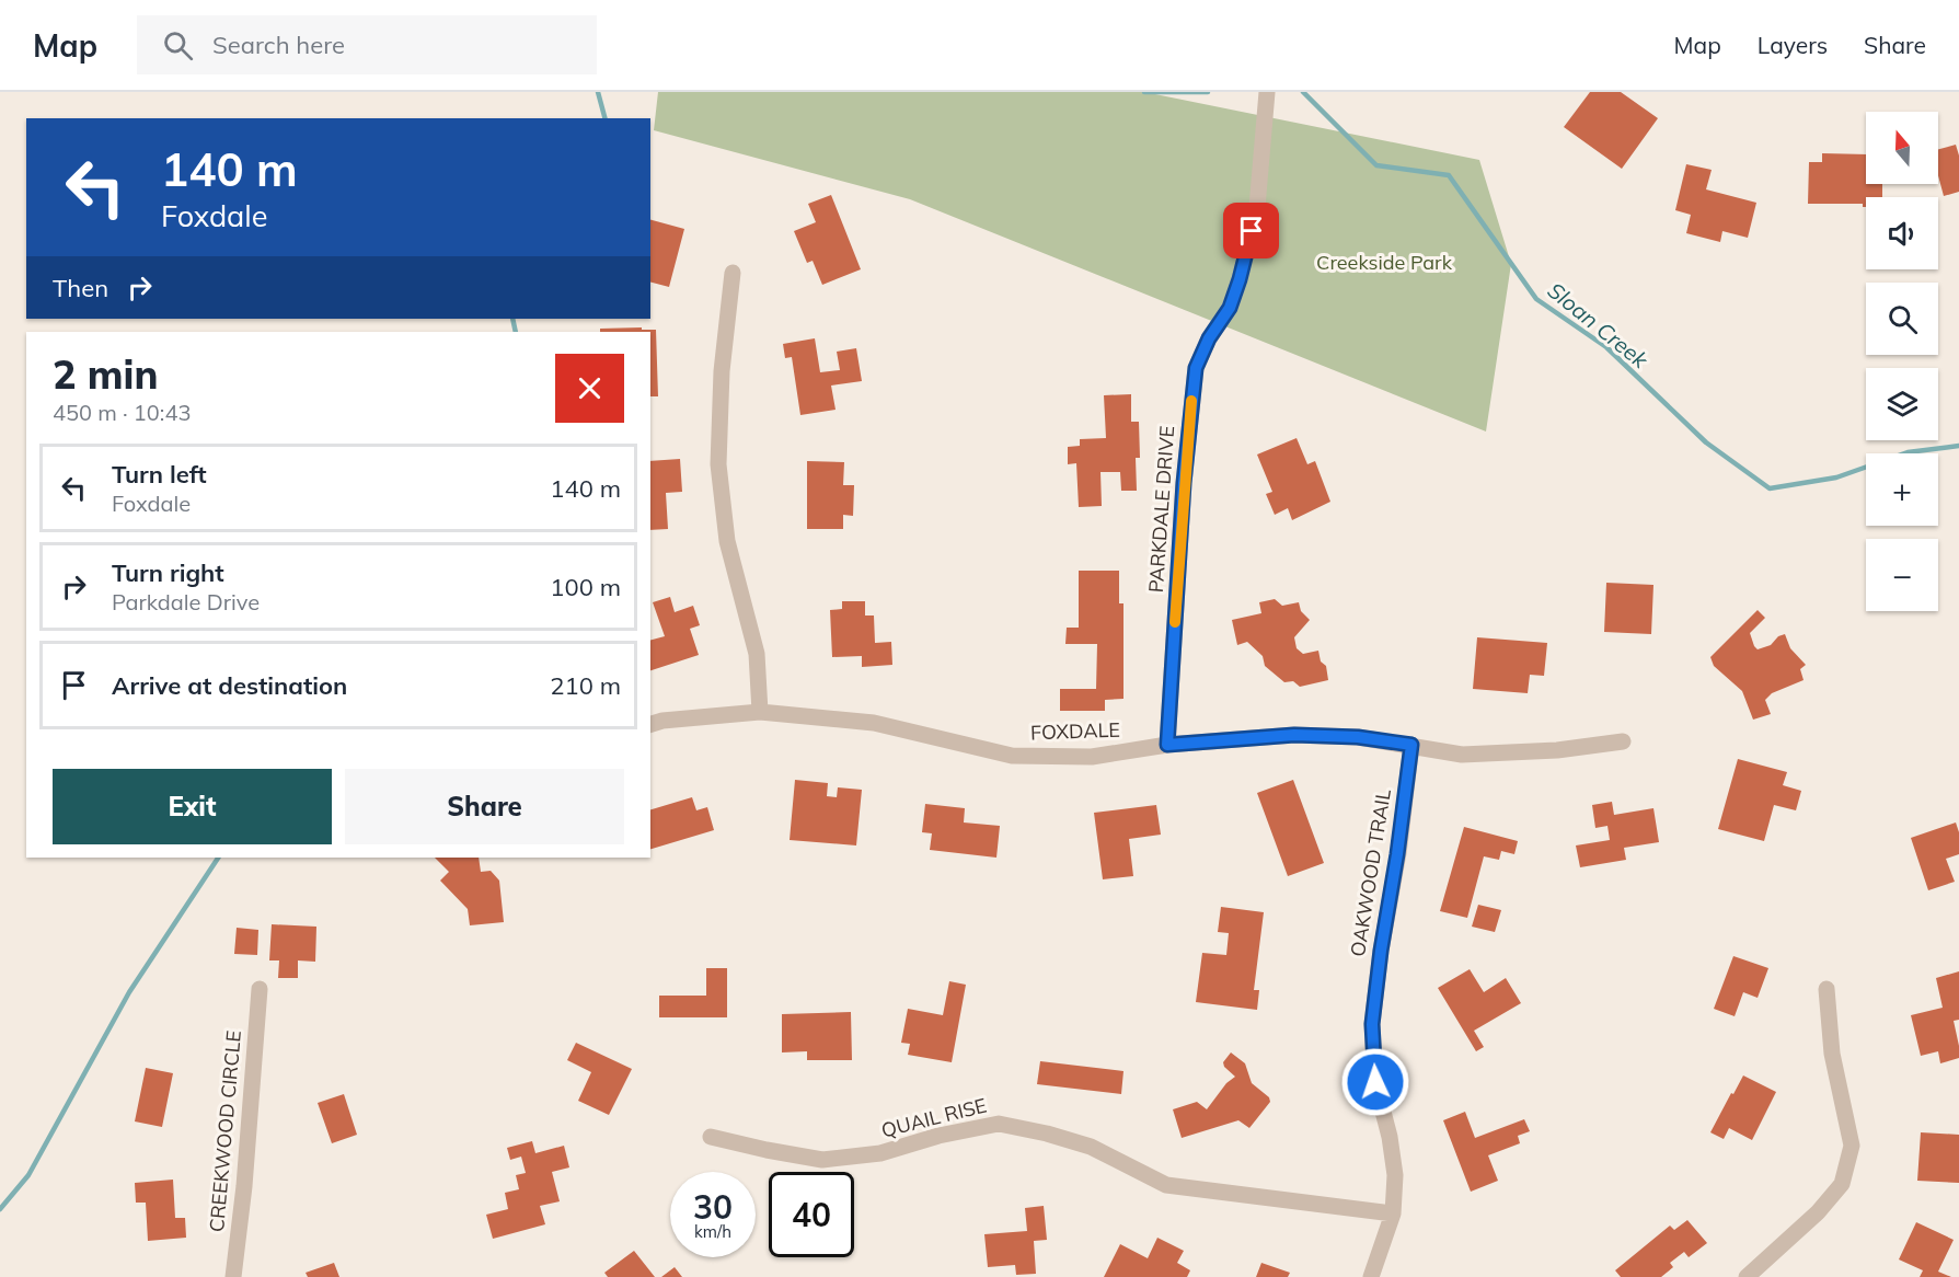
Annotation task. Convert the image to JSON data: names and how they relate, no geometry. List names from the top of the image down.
{
  "streets": {
    "street": [
      "PARKDALE DRIVE",
      "FOXDALE",
      "OAKWOOD TRAIL",
      "QUAIL RISE",
      "CREEKWOOD CIRCLE"
    ]
  },
  "crossings": [
    ["PARKDALE DRIVE", "FOXDALE"],
    ["FOXDALE", "OAKWOOD TRAIL"],
    ["OAKWOOD TRAIL", "QUAIL RISE"]
  ],
  "water": ["Sloan Creek"],
  "parks": ["Creekside Park"],
  "north": "top",
  "page": {
    "header": "Map",
    "search": "Search here",
    "nav": ["Map", "Layers", "Share"],
    "map_buttons": ["+", "−"],
    "turn": ["140 m", "Foxdale"],
    "then": "Then",
    "heading": ["2 min", "450 m · 10:43"],
    "list": [
      {
        "name": "Turn left",
        "note": "Foxdale",
        "value": "140 m"
      },
      {
        "name": "Turn right",
        "note": "Parkdale Drive",
        "value": "100 m"
      },
      {
        "name": "Arrive at destination",
        "value": "210 m"
      }
    ],
    "buttons": ["Exit", "Share"],
    "speed": "30 km/h",
    "limit": "40"
  }
}
